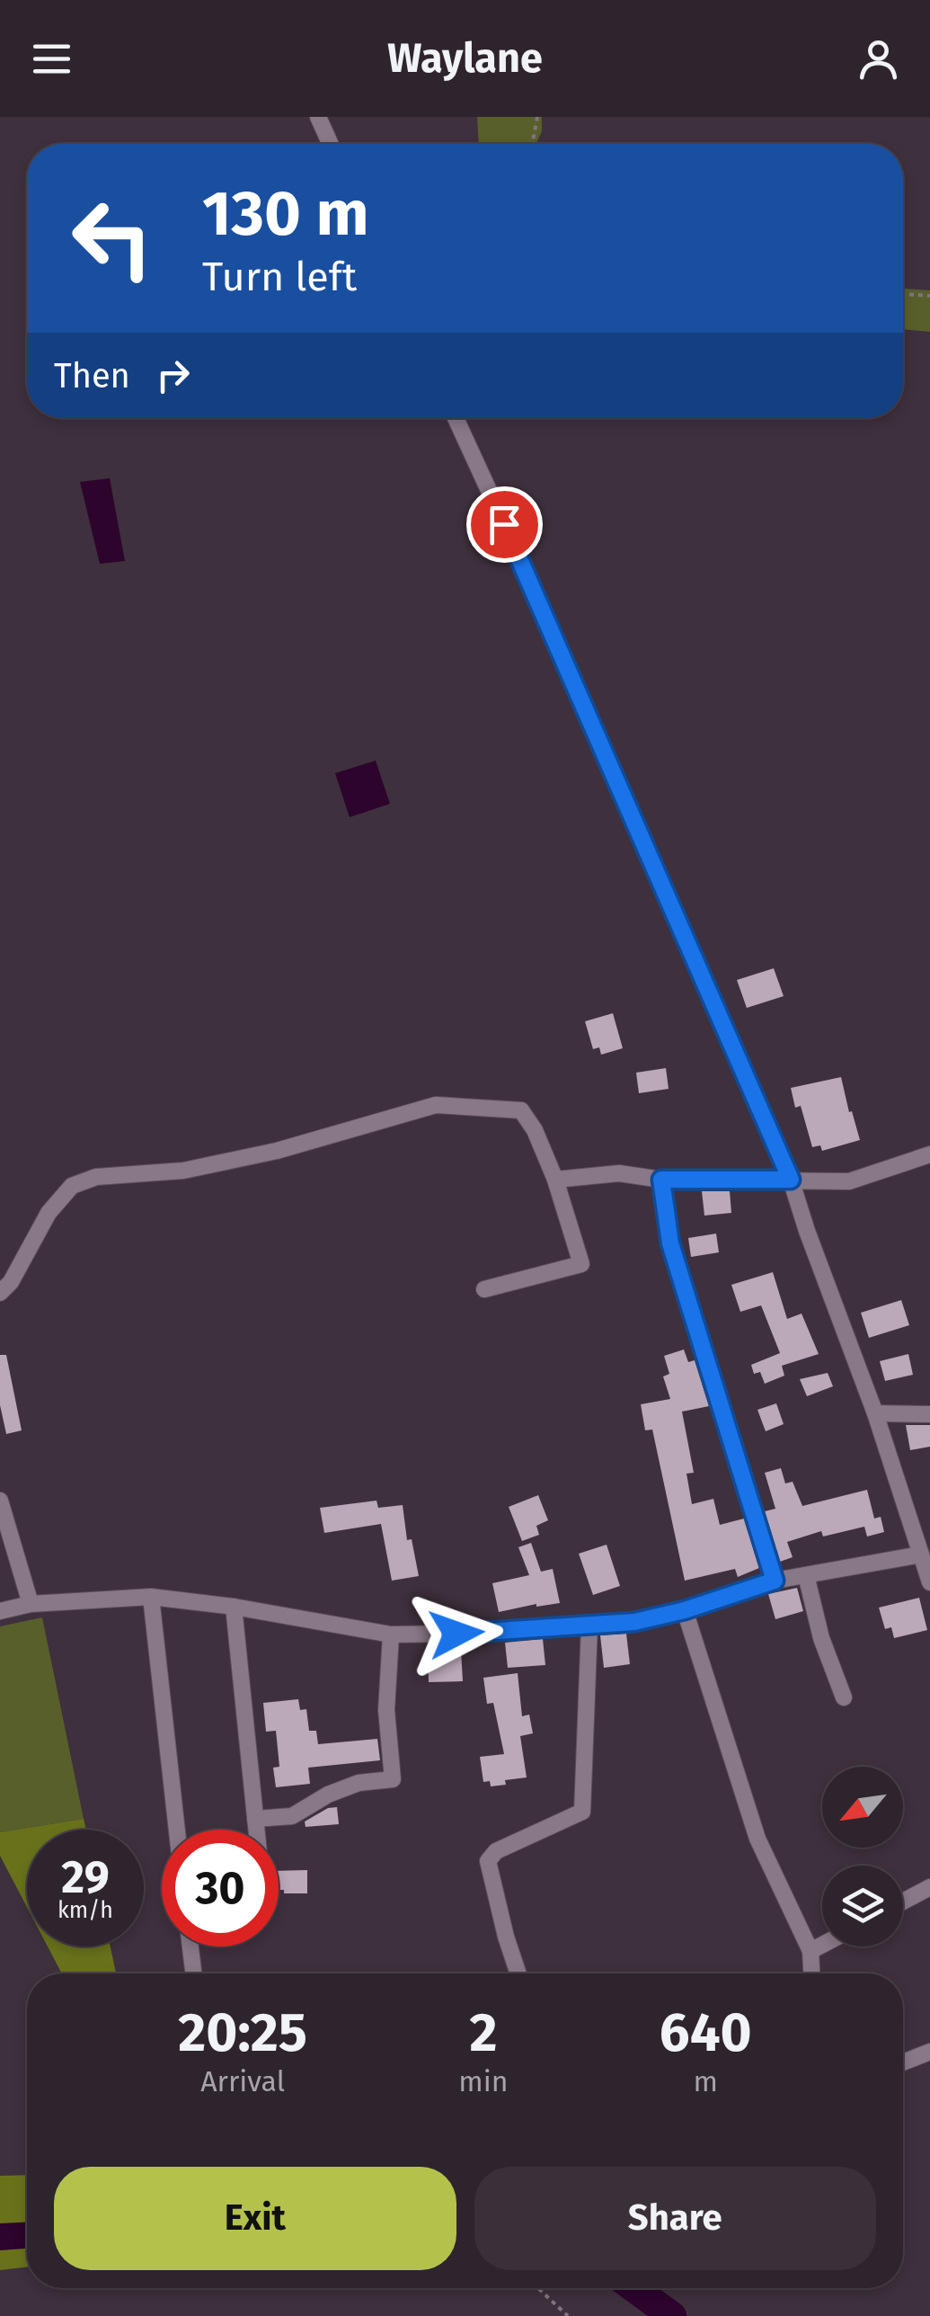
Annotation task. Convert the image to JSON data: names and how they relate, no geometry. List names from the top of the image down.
{
  "north": "bottom left",
  "page": {
    "header": "Waylane",
    "turn": ["130 m", "Turn left"],
    "then": "Then",
    "speed": "29 km/h",
    "limit": "30",
    "eta": [
      "20:25",
      "Arrival",
      "2",
      "min",
      "640",
      "m"
    ],
    "buttons": ["Exit", "Share"]
  }
}
